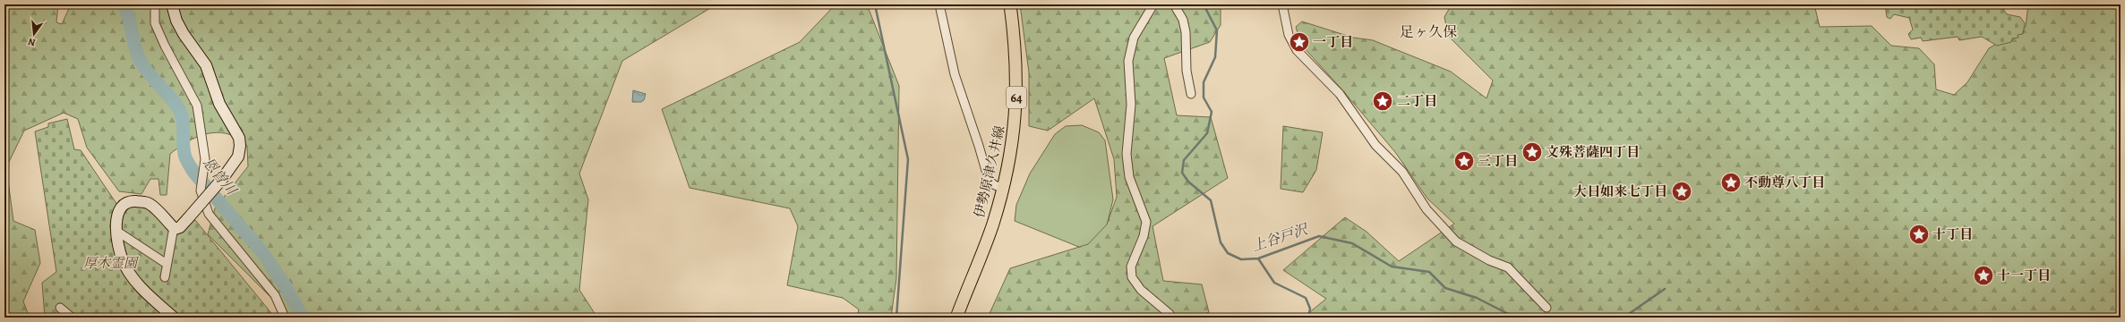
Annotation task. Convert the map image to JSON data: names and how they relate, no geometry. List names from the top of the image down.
{
  "streets": {
    "main road": ["64", "伊勢原津久井線"]
  },
  "districts": ["足ヶ久保"],
  "water": ["恩曽川", "上谷戸沢"],
  "parks": ["厚木霊園"],
  "places": {
    "place": [
      "一丁目",
      "二丁目",
      "文殊菩薩四丁目",
      "三丁目",
      "不動尊八丁目",
      "大日如来七丁目",
      "十丁目",
      "十一丁目"
    ]
  },
  "north": "bottom"
}
